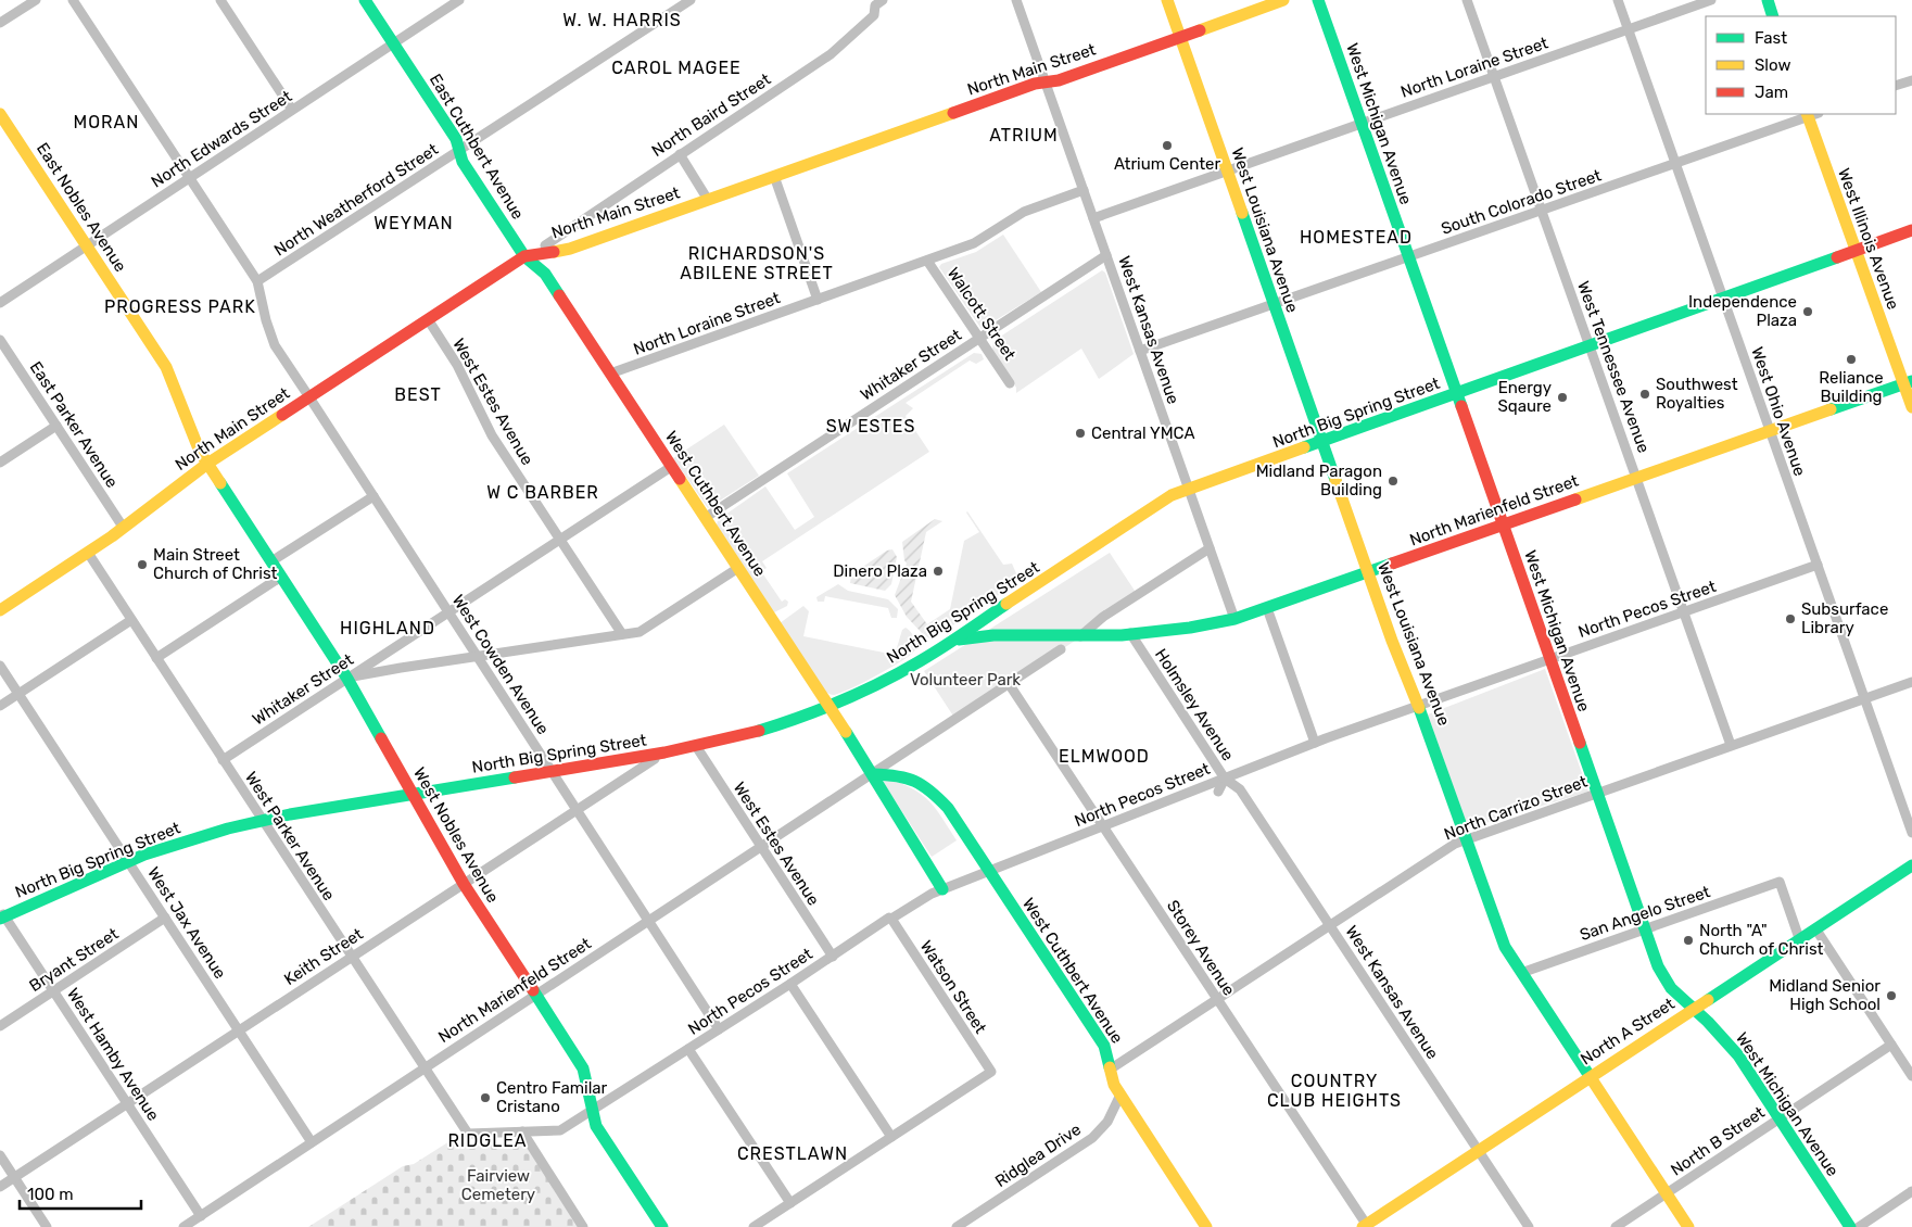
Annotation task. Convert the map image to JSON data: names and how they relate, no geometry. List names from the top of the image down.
{
  "streets": {
    "main road": [
      "North Main Street",
      "West Michigan Avenue",
      "East Cuthbert Avenue",
      "East Nobles Avenue",
      "West Louisiana Avenue",
      "West Illinois Avenue",
      "North Big Spring Street",
      "West Cuthbert Avenue",
      "North Marienfeld Street",
      "West Nobles Avenue",
      "North A Street"
    ],
    "street": [
      "North Loraine Street",
      "North Baird Street",
      "North Edwards Street",
      "North Weatherford Street",
      "South Colorado Street",
      "Walcott Street",
      "West Kansas Avenue",
      "Whitaker Street",
      "West Tennessee Avenue",
      "West Estes Avenue",
      "West Ohio Avenue",
      "East Parker Avenue",
      "North Pecos Street",
      "West Cowden Avenue",
      "Holmsley Avenue",
      "North Carrizo Street",
      "West Parker Avenue",
      "San Angelo Street",
      "West Jax Avenue",
      "Storey Avenue",
      "Keith Street",
      "Bryant Street",
      "Watson Street",
      "West Hamby Avenue",
      "North B Street",
      "Ridglea Drive"
    ]
  },
  "crossings": [
    ["North Loraine Street", "West Michigan Avenue"],
    ["North Loraine Street", "West Louisiana Avenue"],
    ["North Loraine Street", "Walcott Street"],
    ["North Loraine Street", "West Kansas Avenue"],
    ["North Loraine Street", "West Tennessee Avenue"],
    ["North Loraine Street", "West Ohio Avenue"],
    ["North Loraine Street", "West Cuthbert Avenue"],
    ["North Main Street", "East Cuthbert Avenue"],
    ["North Main Street", "East Nobles Avenue"],
    ["North Main Street", "West Louisiana Avenue"],
    ["North Main Street", "West Kansas Avenue"],
    ["North Main Street", "West Estes Avenue"],
    ["North Main Street", "East Parker Avenue"],
    ["North Main Street", "West Cuthbert Avenue"],
    ["North Main Street", "West Cowden Avenue"],
    ["North Main Street", "West Nobles Avenue"],
    ["North Main Street", "West Parker Avenue"],
    ["West Michigan Avenue", "South Colorado Street"],
    ["West Michigan Avenue", "North Big Spring Street"],
    ["West Michigan Avenue", "North Marienfeld Street"],
    ["West Michigan Avenue", "North Pecos Street"],
    ["West Michigan Avenue", "North Carrizo Street"],
    ["West Michigan Avenue", "San Angelo Street"],
    ["West Michigan Avenue", "North A Street"],
    ["West Michigan Avenue", "North B Street"],
    ["North Edwards Street", "East Cuthbert Avenue"],
    ["North Edwards Street", "East Nobles Avenue"],
    ["East Cuthbert Avenue", "North Weatherford Street"],
    ["East Cuthbert Avenue", "West Cuthbert Avenue"],
    ["North Weatherford Street", "West Cowden Avenue"],
    ["South Colorado Street", "West Louisiana Avenue"],
    ["South Colorado Street", "West Illinois Avenue"],
    ["South Colorado Street", "West Kansas Avenue"],
    ["South Colorado Street", "West Tennessee Avenue"],
    ["South Colorado Street", "West Ohio Avenue"],
    ["East Nobles Avenue", "West Nobles Avenue"],
    ["West Louisiana Avenue", "North Big Spring Street"],
    ["West Louisiana Avenue", "North Marienfeld Street"],
    ["West Louisiana Avenue", "North Pecos Street"],
    ["West Louisiana Avenue", "North Carrizo Street"],
    ["West Louisiana Avenue", "San Angelo Street"],
    ["West Louisiana Avenue", "North A Street"],
    ["West Louisiana Avenue", "North B Street"],
    ["West Illinois Avenue", "North Big Spring Street"],
    ["West Illinois Avenue", "North Marienfeld Street"],
    ["Walcott Street", "Whitaker Street"],
    ["West Kansas Avenue", "Whitaker Street"],
    ["West Kansas Avenue", "North Big Spring Street"],
    ["West Kansas Avenue", "North Marienfeld Street"],
    ["West Kansas Avenue", "North Pecos Street"],
    ["West Kansas Avenue", "Holmsley Avenue"],
    ["West Kansas Avenue", "North Carrizo Street"],
    ["West Kansas Avenue", "North A Street"],
    ["Whitaker Street", "West Estes Avenue"],
    ["Whitaker Street", "West Cuthbert Avenue"],
    ["Whitaker Street", "West Cowden Avenue"],
    ["Whitaker Street", "West Nobles Avenue"],
    ["Whitaker Street", "West Parker Avenue"],
    ["West Tennessee Avenue", "North Big Spring Street"],
    ["West Tennessee Avenue", "North Marienfeld Street"],
    ["West Tennessee Avenue", "North Pecos Street"],
    ["West Tennessee Avenue", "North Carrizo Street"],
    ["West Estes Avenue", "North Big Spring Street"],
    ["West Estes Avenue", "North Marienfeld Street"],
    ["West Estes Avenue", "North Pecos Street"],
    ["West Ohio Avenue", "North Big Spring Street"],
    ["West Ohio Avenue", "North Marienfeld Street"],
    ["West Ohio Avenue", "North Pecos Street"],
    ["West Ohio Avenue", "North Carrizo Street"],
    ["North Big Spring Street", "West Cuthbert Avenue"],
    ["North Big Spring Street", "North Marienfeld Street"],
    ["North Big Spring Street", "West Cowden Avenue"],
    ["North Big Spring Street", "West Nobles Avenue"],
    ["North Big Spring Street", "West Parker Avenue"],
    ["North Big Spring Street", "West Jax Avenue"],
    ["North Big Spring Street", "Keith Street"],
    ["North Big Spring Street", "West Hamby Avenue"],
    ["West Cuthbert Avenue", "North Marienfeld Street"],
    ["West Cuthbert Avenue", "North Pecos Street"],
    ["West Cuthbert Avenue", "North Carrizo Street"],
    ["West Cuthbert Avenue", "Ridglea Drive"],
    ["North Marienfeld Street", "West Cowden Avenue"],
    ["North Marienfeld Street", "Holmsley Avenue"],
    ["North Marienfeld Street", "West Nobles Avenue"],
    ["North Marienfeld Street", "West Parker Avenue"],
    ["North Marienfeld Street", "West Jax Avenue"],
    ["North Marienfeld Street", "Storey Avenue"],
    ["North Marienfeld Street", "West Hamby Avenue"],
    ["North Pecos Street", "West Cowden Avenue"],
    ["North Pecos Street", "Holmsley Avenue"],
    ["North Pecos Street", "West Nobles Avenue"],
    ["North Pecos Street", "West Parker Avenue"],
    ["North Pecos Street", "Storey Avenue"],
    ["North Pecos Street", "Watson Street"],
    ["West Cowden Avenue", "Keith Street"],
    ["North Carrizo Street", "Storey Avenue"],
    ["West Nobles Avenue", "Keith Street"],
    ["West Parker Avenue", "Keith Street"],
    ["San Angelo Street", "North A Street"],
    ["West Jax Avenue", "Keith Street"],
    ["West Jax Avenue", "Bryant Street"],
    ["Storey Avenue", "North A Street"],
    ["Keith Street", "West Hamby Avenue"],
    ["Bryant Street", "West Hamby Avenue"]
  ],
  "districts": [
    "W. W. HARRIS",
    "CAROL MAGEE",
    "MORAN",
    "ATRIUM",
    "WEYMAN",
    "HOMESTEAD",
    "RICHARDSON'S ABILENE STREET",
    "PROGRESS PARK",
    "BEST",
    "SW ESTES",
    "W C BARBER",
    "HIGHLAND",
    "ELMWOOD",
    "COUNTRY CLUB HEIGHTS",
    "RIDGLEA",
    "CRESTLAWN"
  ],
  "parks": ["Volunteer Park", "Fairview Cemetery"],
  "places": [
    "Atrium Center",
    "Independence Plaza",
    "Reliance Building",
    "Southwest Royalties",
    "Energy Sqaure",
    "Central YMCA",
    "Midland Paragon Building",
    "Main Street Church of Christ",
    "Dinero Plaza",
    "Subsurface Library",
    "North \"A\" Church of Christ",
    "Midland Senior High School",
    "Centro Familar Cristano"
  ],
  "legend": ["Fast", "Slow", "Jam"],
  "scale_bar": "100 m"
}
